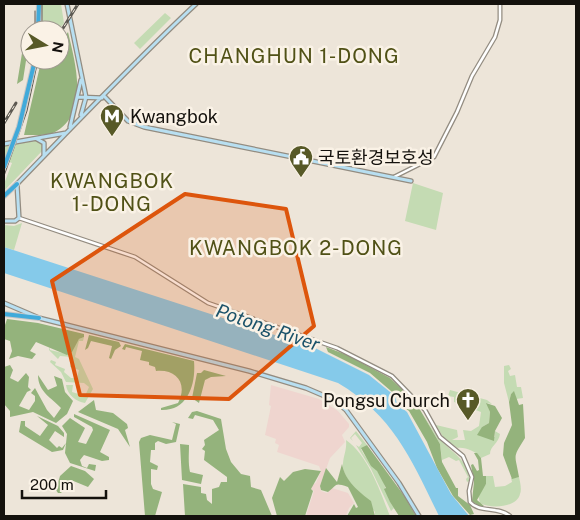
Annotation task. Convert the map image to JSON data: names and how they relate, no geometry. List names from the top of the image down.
{
  "districts": ["CHANGHUN 1-DONG", "KWANGBOK 1-DONG", "KWANGBOK 2-DONG"],
  "water": ["Potong River"],
  "places": {
    "metro station": ["Kwangbok"],
    "public building": ["국토환경보호성"],
    "church": ["Pongsu Church"]
  },
  "scale_bar": "200 m",
  "north": "right"
}
